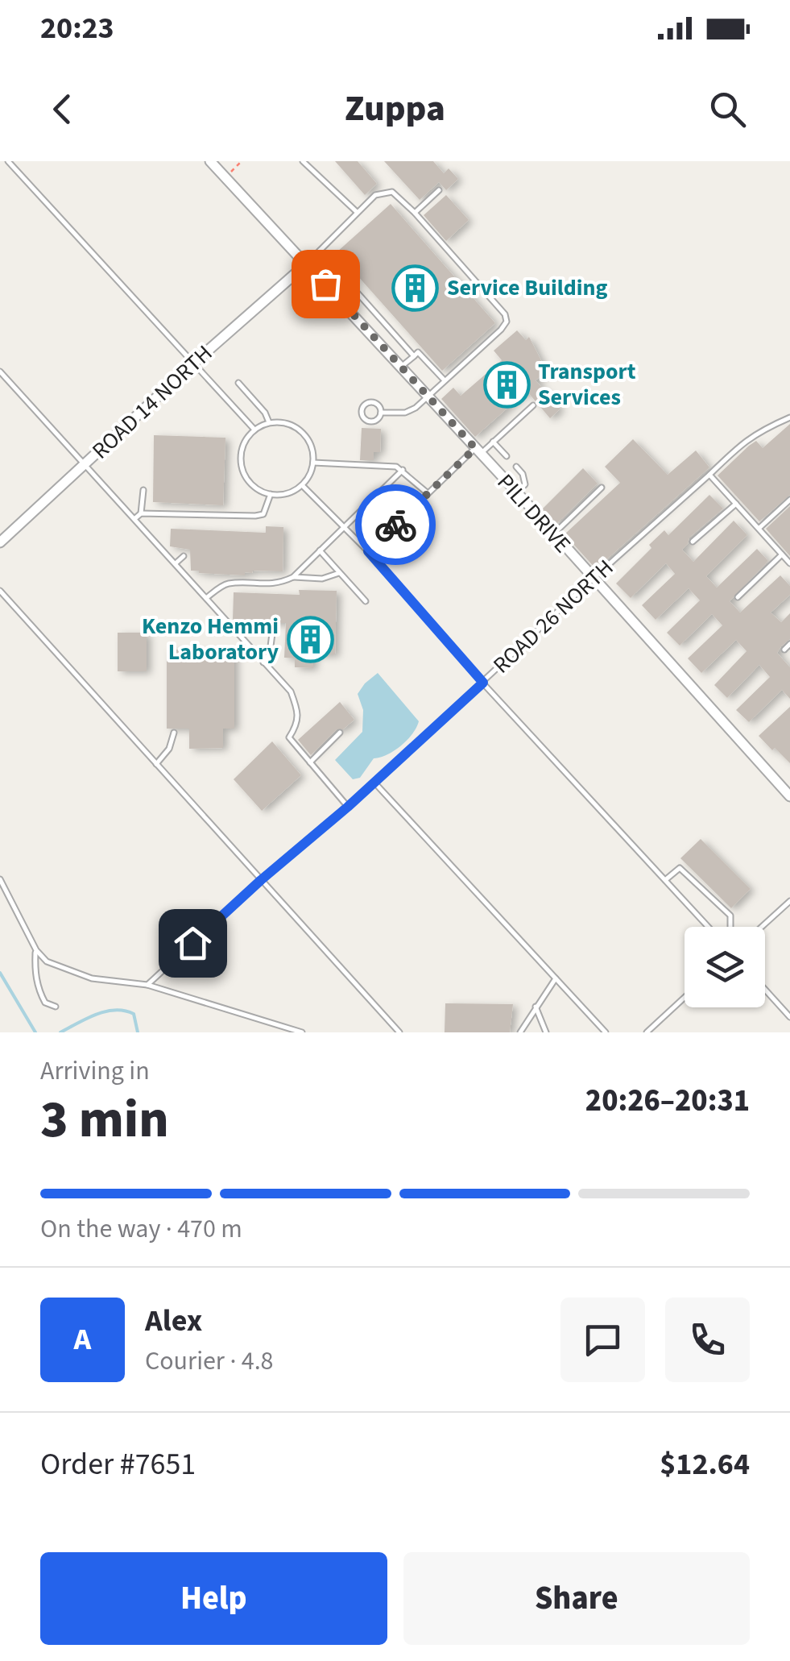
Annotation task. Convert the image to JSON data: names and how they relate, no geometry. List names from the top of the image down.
{
  "streets": {
    "street": ["ROAD 14 NORTH", "PILI DRIVE"],
    "lane": ["ROAD 26 NORTH"]
  },
  "crossings": [
    ["ROAD 14 NORTH", "PILI DRIVE"],
    ["PILI DRIVE", "ROAD 26 NORTH"]
  ],
  "places": {
    "building": ["Service Building", "Transport Services", "Kenzo Hemmi Laboratory"]
  },
  "page": {
    "status": "20:23",
    "header": "Zuppa",
    "heading": ["3 min", "Arriving in", "20:26–20:31"],
    "panel": [
      "Alex",
      "Courier · 4.8",
      "Order #7651",
      "$12.64"
    ],
    "bar": "On the way · 470 m",
    "round": "A",
    "buttons": ["Help", "Share"]
  }
}
